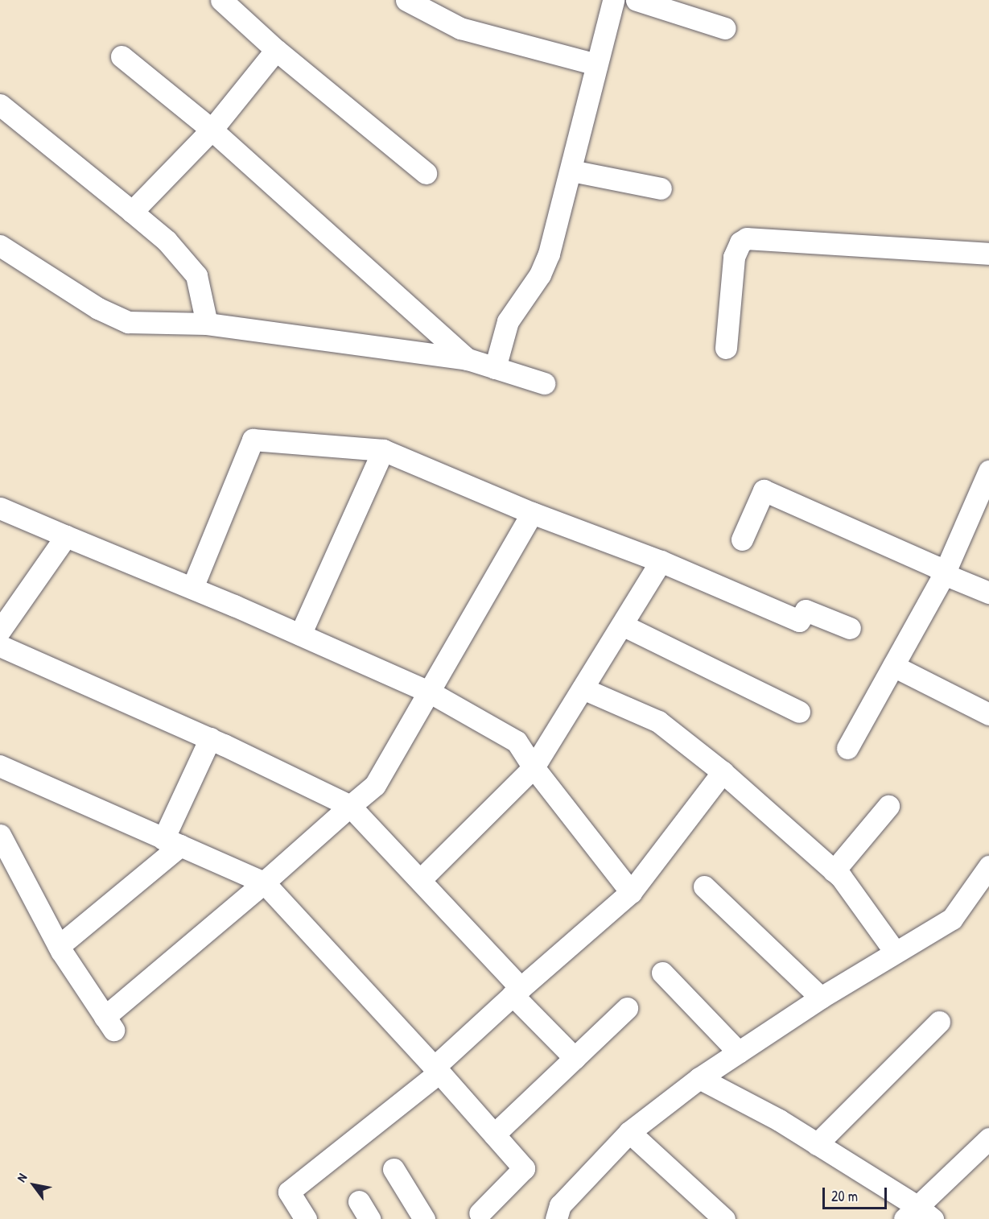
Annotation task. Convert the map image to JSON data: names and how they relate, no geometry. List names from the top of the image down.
{
  "scale_bar": "20 m",
  "north": "top left"
}
